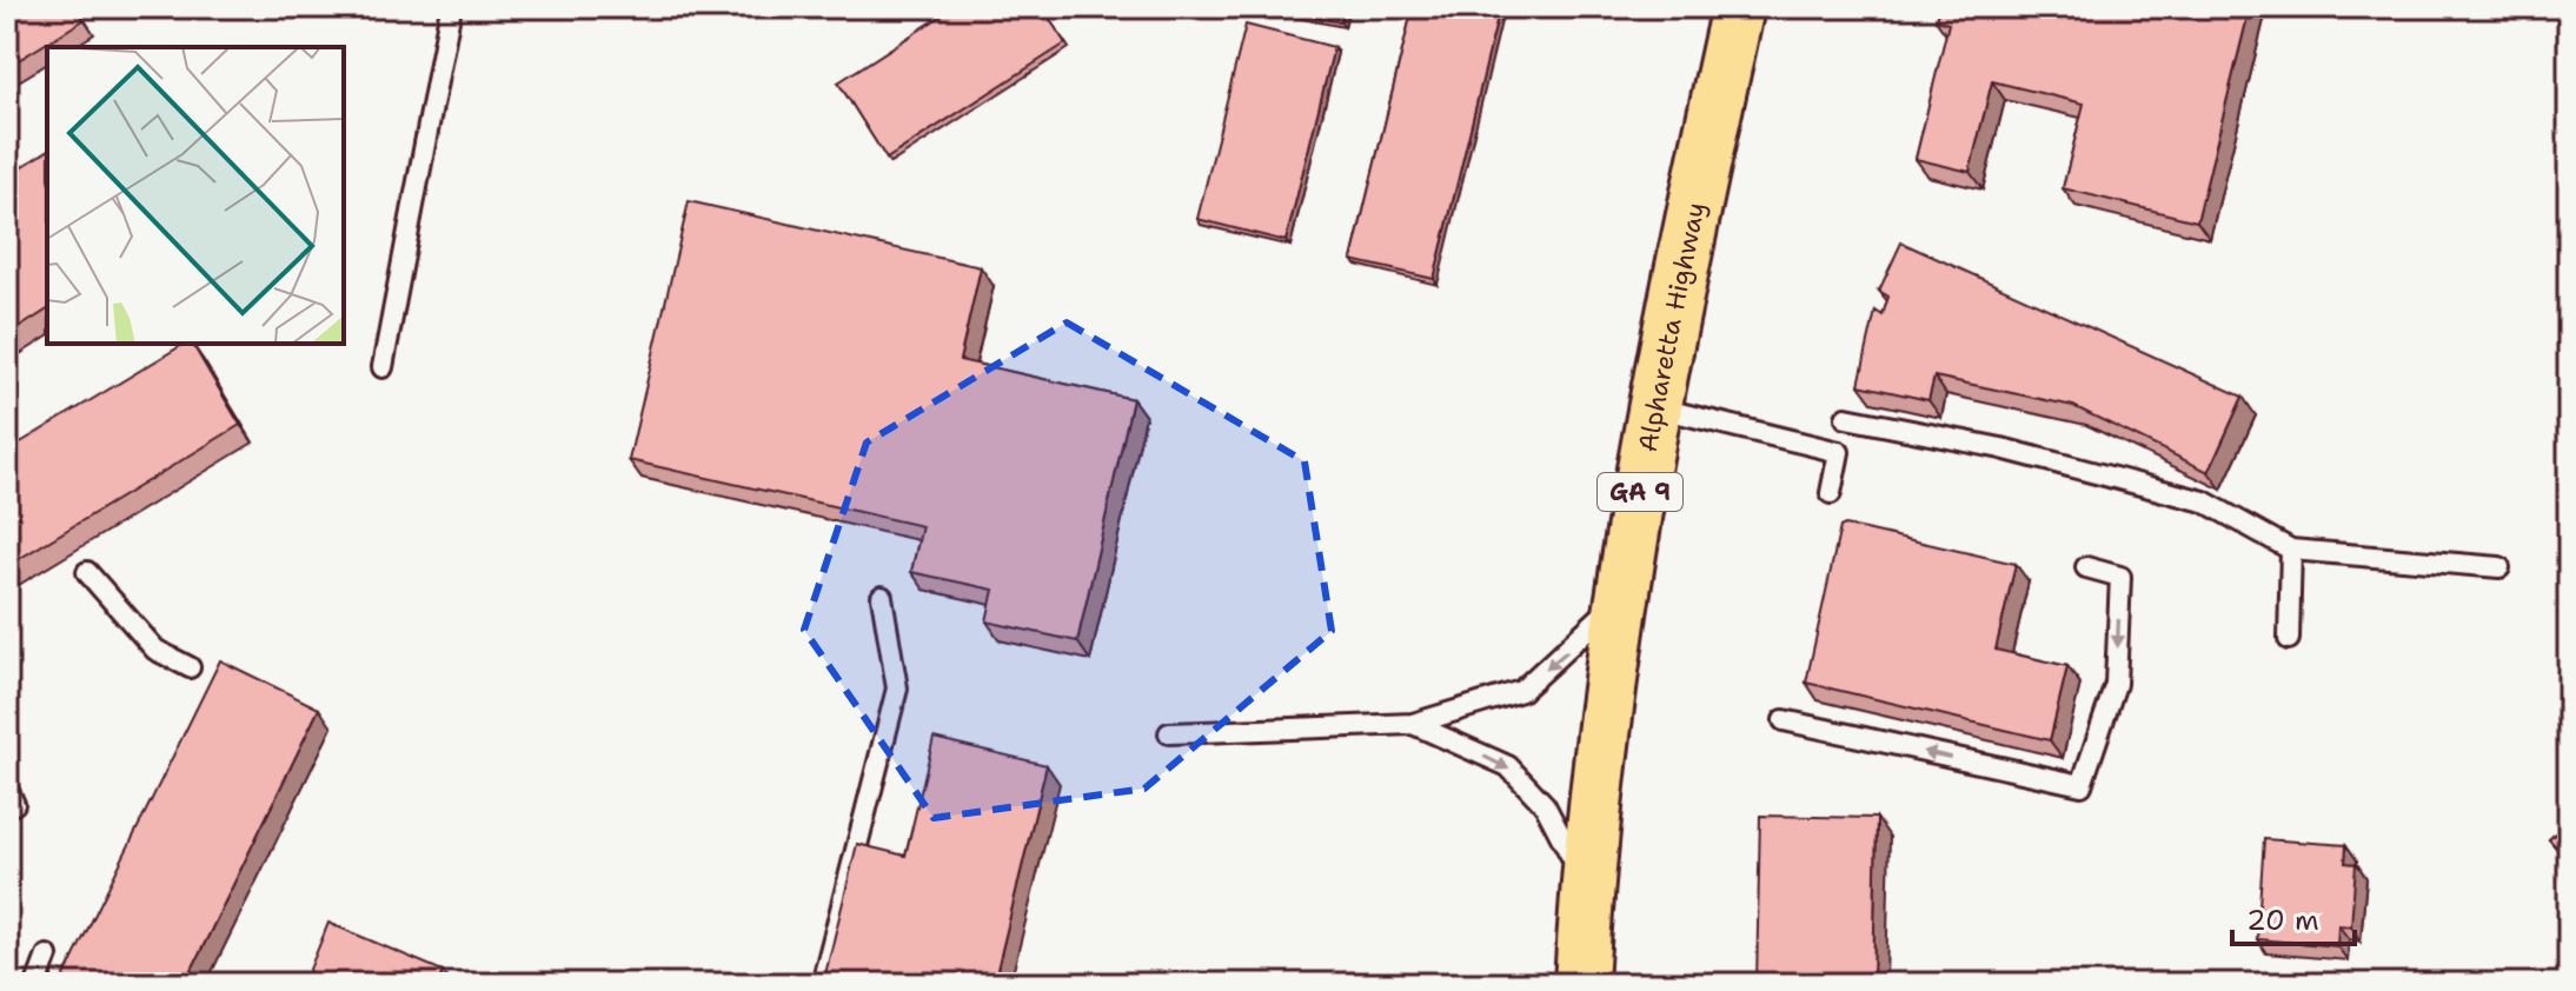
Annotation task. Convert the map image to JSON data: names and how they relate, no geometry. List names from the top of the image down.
{
  "streets": {
    "highway": ["Alpharetta Highway", "GA 9"]
  },
  "scale_bar": "20 m"
}
